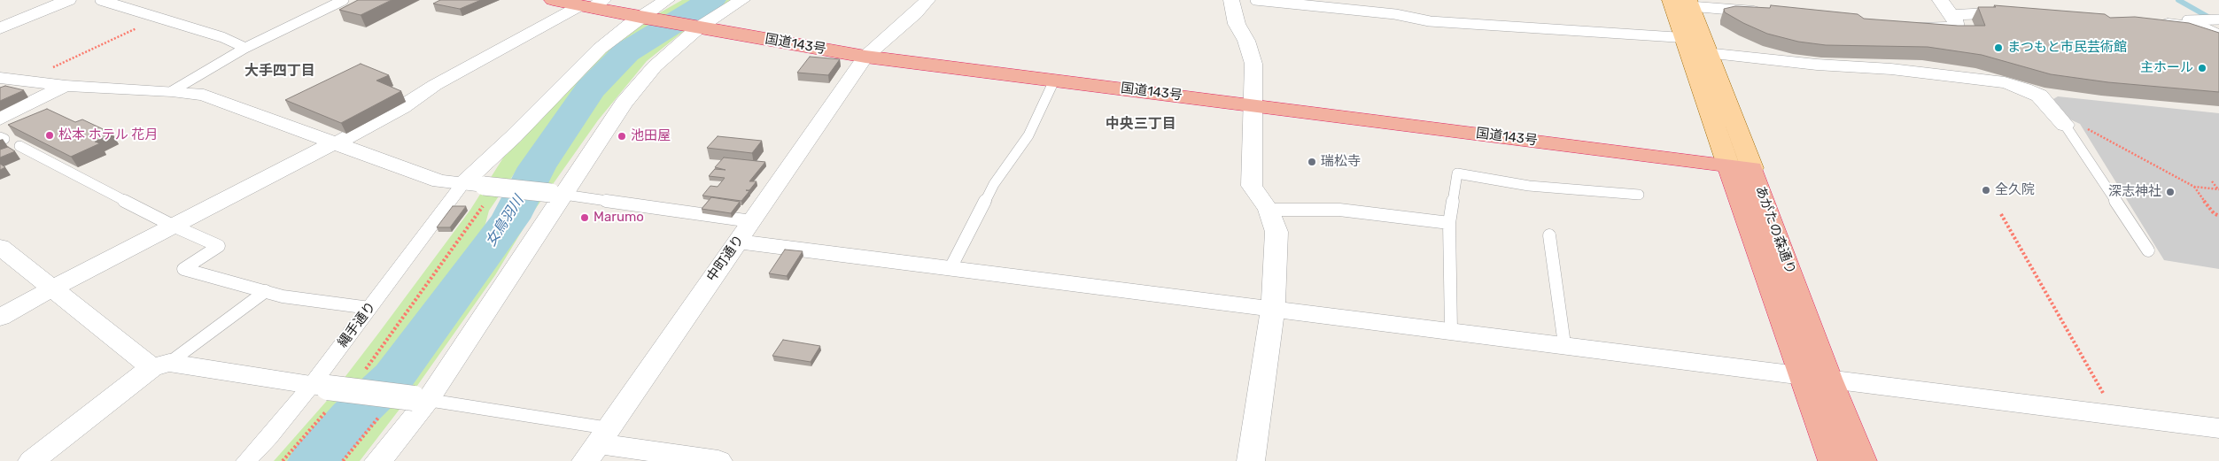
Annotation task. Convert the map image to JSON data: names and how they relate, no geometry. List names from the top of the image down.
{
  "streets": {
    "highway": ["国道143号", "あがたの森通り"],
    "street": ["中町通り", "縄手通り"]
  },
  "crossings": [
    ["国道143号", "あがたの森通り"],
    ["国道143号", "中町通り"]
  ],
  "districts": ["大手四丁目", "中央三丁目"],
  "water": ["女鳥羽川"],
  "places": [
    "まつもと市民芸術館",
    "主ホール",
    "松本 ホテル 花月",
    "池田屋",
    "瑞松寺",
    "全久院",
    "深志神社",
    "Marumo"
  ]
}
